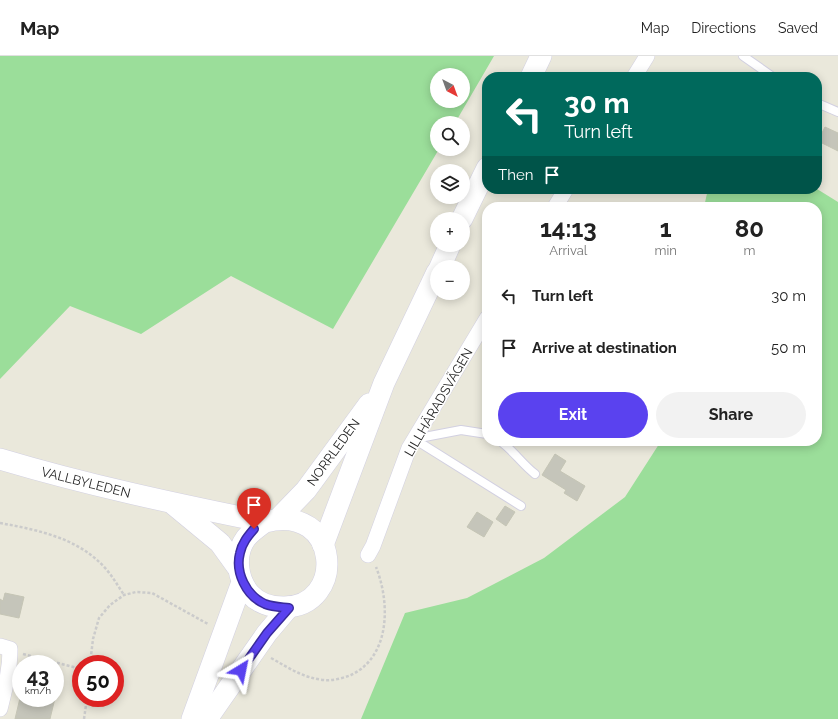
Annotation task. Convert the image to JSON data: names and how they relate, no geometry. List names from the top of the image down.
{
  "streets": {
    "main road": ["NORRLEDEN", "VALLBYLEDEN"],
    "street": ["LILLHÄRADSVÄGEN"]
  },
  "crossings": [
    ["NORRLEDEN", "VALLBYLEDEN"]
  ],
  "north": "bottom right",
  "page": {
    "header": "Map",
    "nav": ["Map", "Directions", "Saved"],
    "map_buttons": ["+", "−"],
    "turn": ["30 m", "Turn left"],
    "then": "Then",
    "eta": [
      "14:13",
      "Arrival",
      "1",
      "min",
      "80",
      "m"
    ],
    "list": [
      {
        "name": "Turn left",
        "value": "30 m"
      },
      {
        "name": "Arrive at destination",
        "value": "50 m"
      }
    ],
    "buttons": ["Exit", "Share"],
    "speed": "43 km/h",
    "limit": "50"
  }
}
